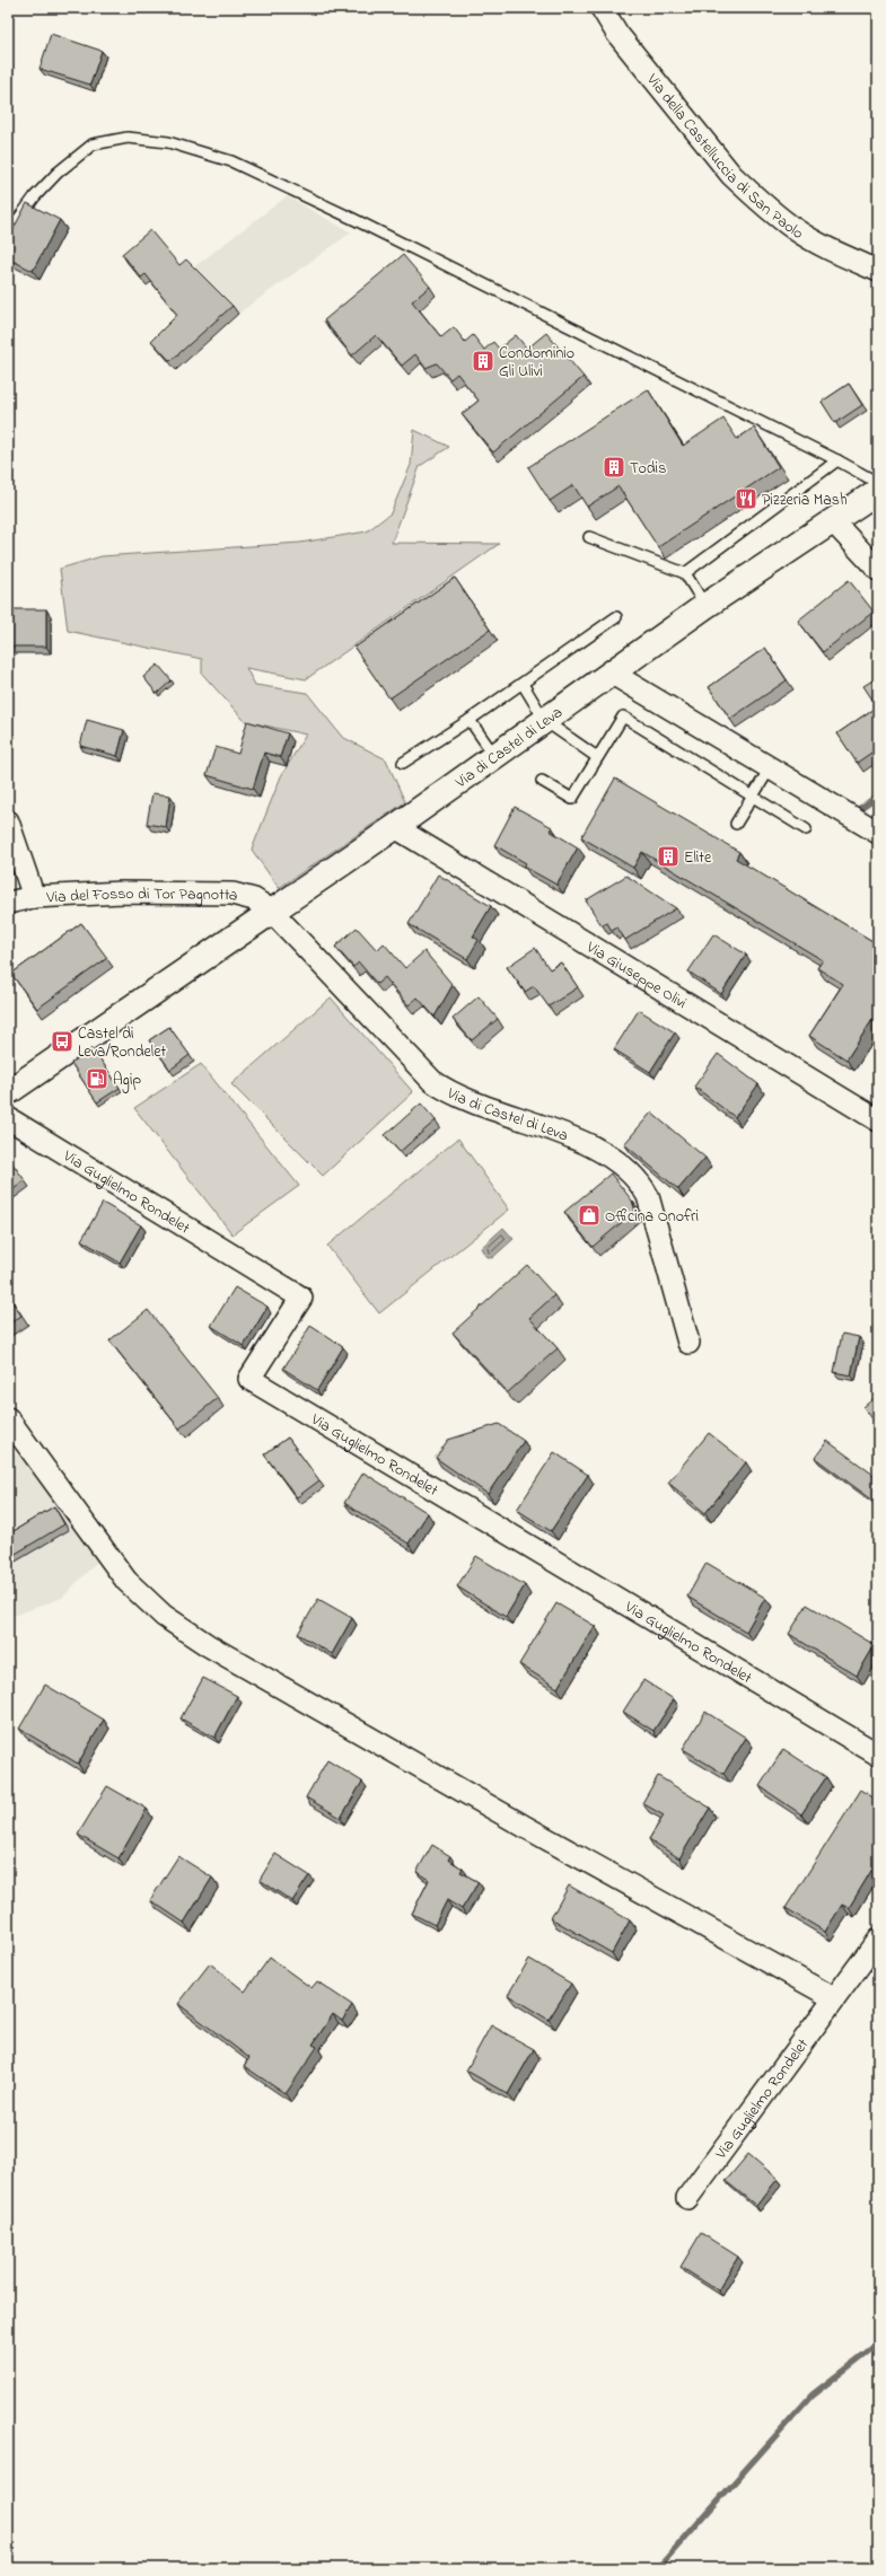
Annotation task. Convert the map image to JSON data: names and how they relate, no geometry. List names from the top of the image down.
{
  "streets": {
    "street": [
      "Via della Castelluccia di San Paolo",
      "Via di Castel di Leva",
      "Via del Fosso di Tor Pagnotta",
      "Via Giuseppe Olivi",
      "Via Guglielmo Rondelet"
    ]
  },
  "crossings": [
    ["Via di Castel di Leva", "Via del Fosso di Tor Pagnotta"],
    ["Via di Castel di Leva", "Via Giuseppe Olivi"]
  ],
  "places": {
    "building": ["Condominio Gli Ulivi", "Todis", "Elite"],
    "restaurant": ["Pizzeria Mash"],
    "bus stop": ["Castel di Leva/Rondelet"],
    "fuel station": ["Agip"],
    "shop": ["Officina Onofri"]
  }
}
